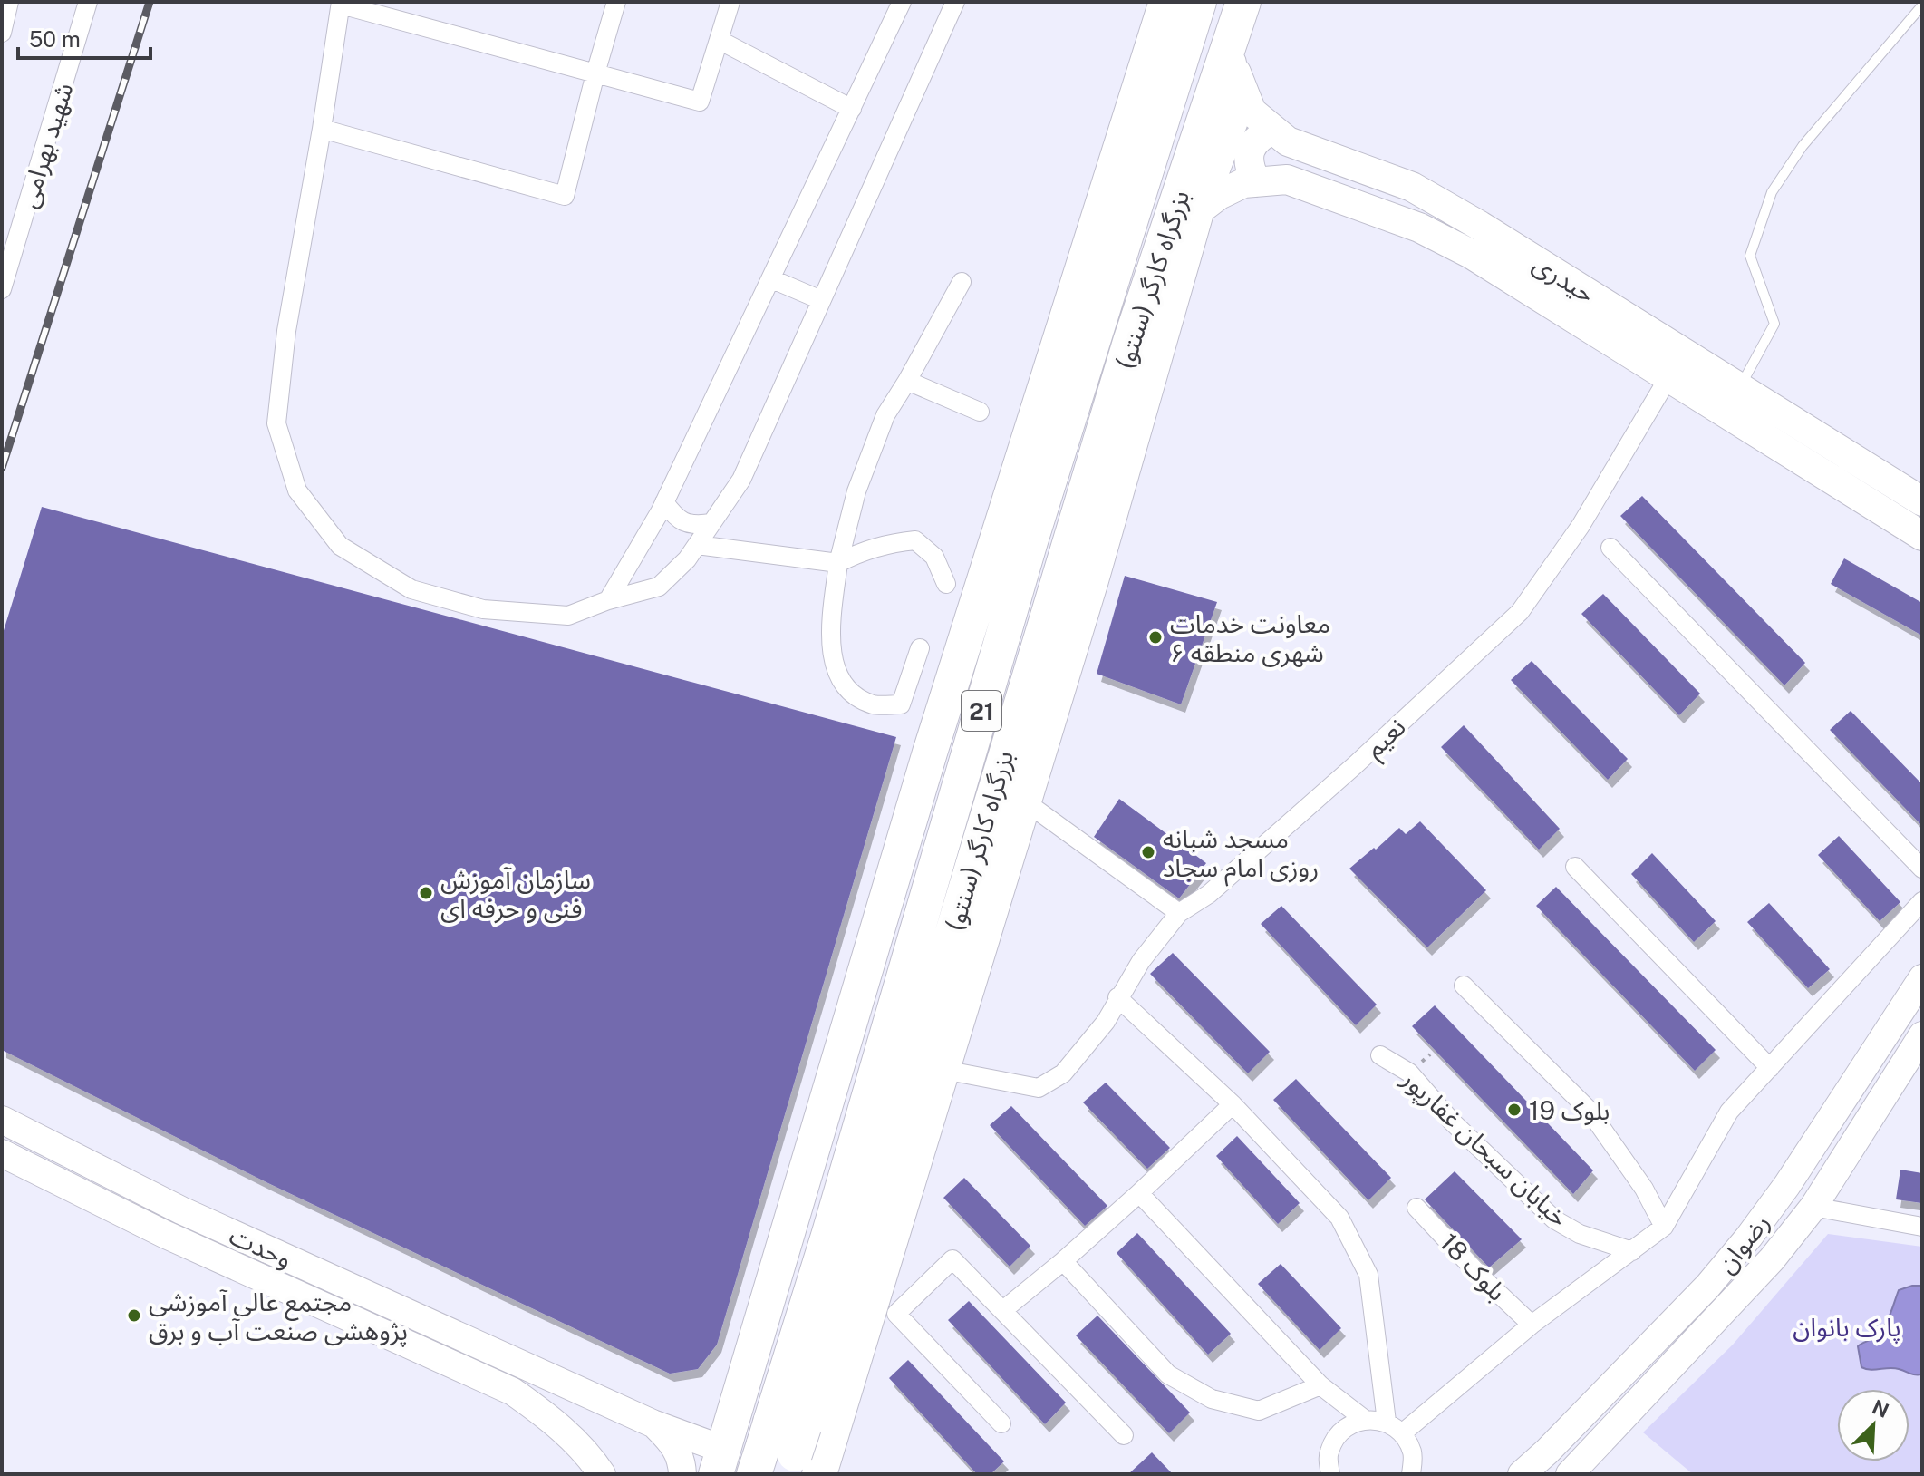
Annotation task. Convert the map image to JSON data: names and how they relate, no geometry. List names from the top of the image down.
{
  "streets": {
    "highway": ["بزرگراه کارگر (سنتو)", "21"],
    "main road": ["حیدری", "رضوان", "وحدت"],
    "street": [
      "شهید بهرامی",
      "نعیم",
      "خیابان سبحان غفارپور",
      "بلوک 18"
    ]
  },
  "crossings": [
    ["حیدری", "بزرگراه کارگر (سنتو)"],
    ["حیدری", "نعیم"]
  ],
  "parks": ["پارک بانوان"],
  "places": [
    "معاونت خدمات شهری منطقه ۶",
    "مسجد شبانه روزی امام سجاد",
    "سازمان آموزش فنی و حرفه ای",
    "بلوک 19",
    "مجتمع عالی آموزشی پژوهشی صنعت آب و برق"
  ],
  "scale_bar": "50 m",
  "north": "top right"
}
